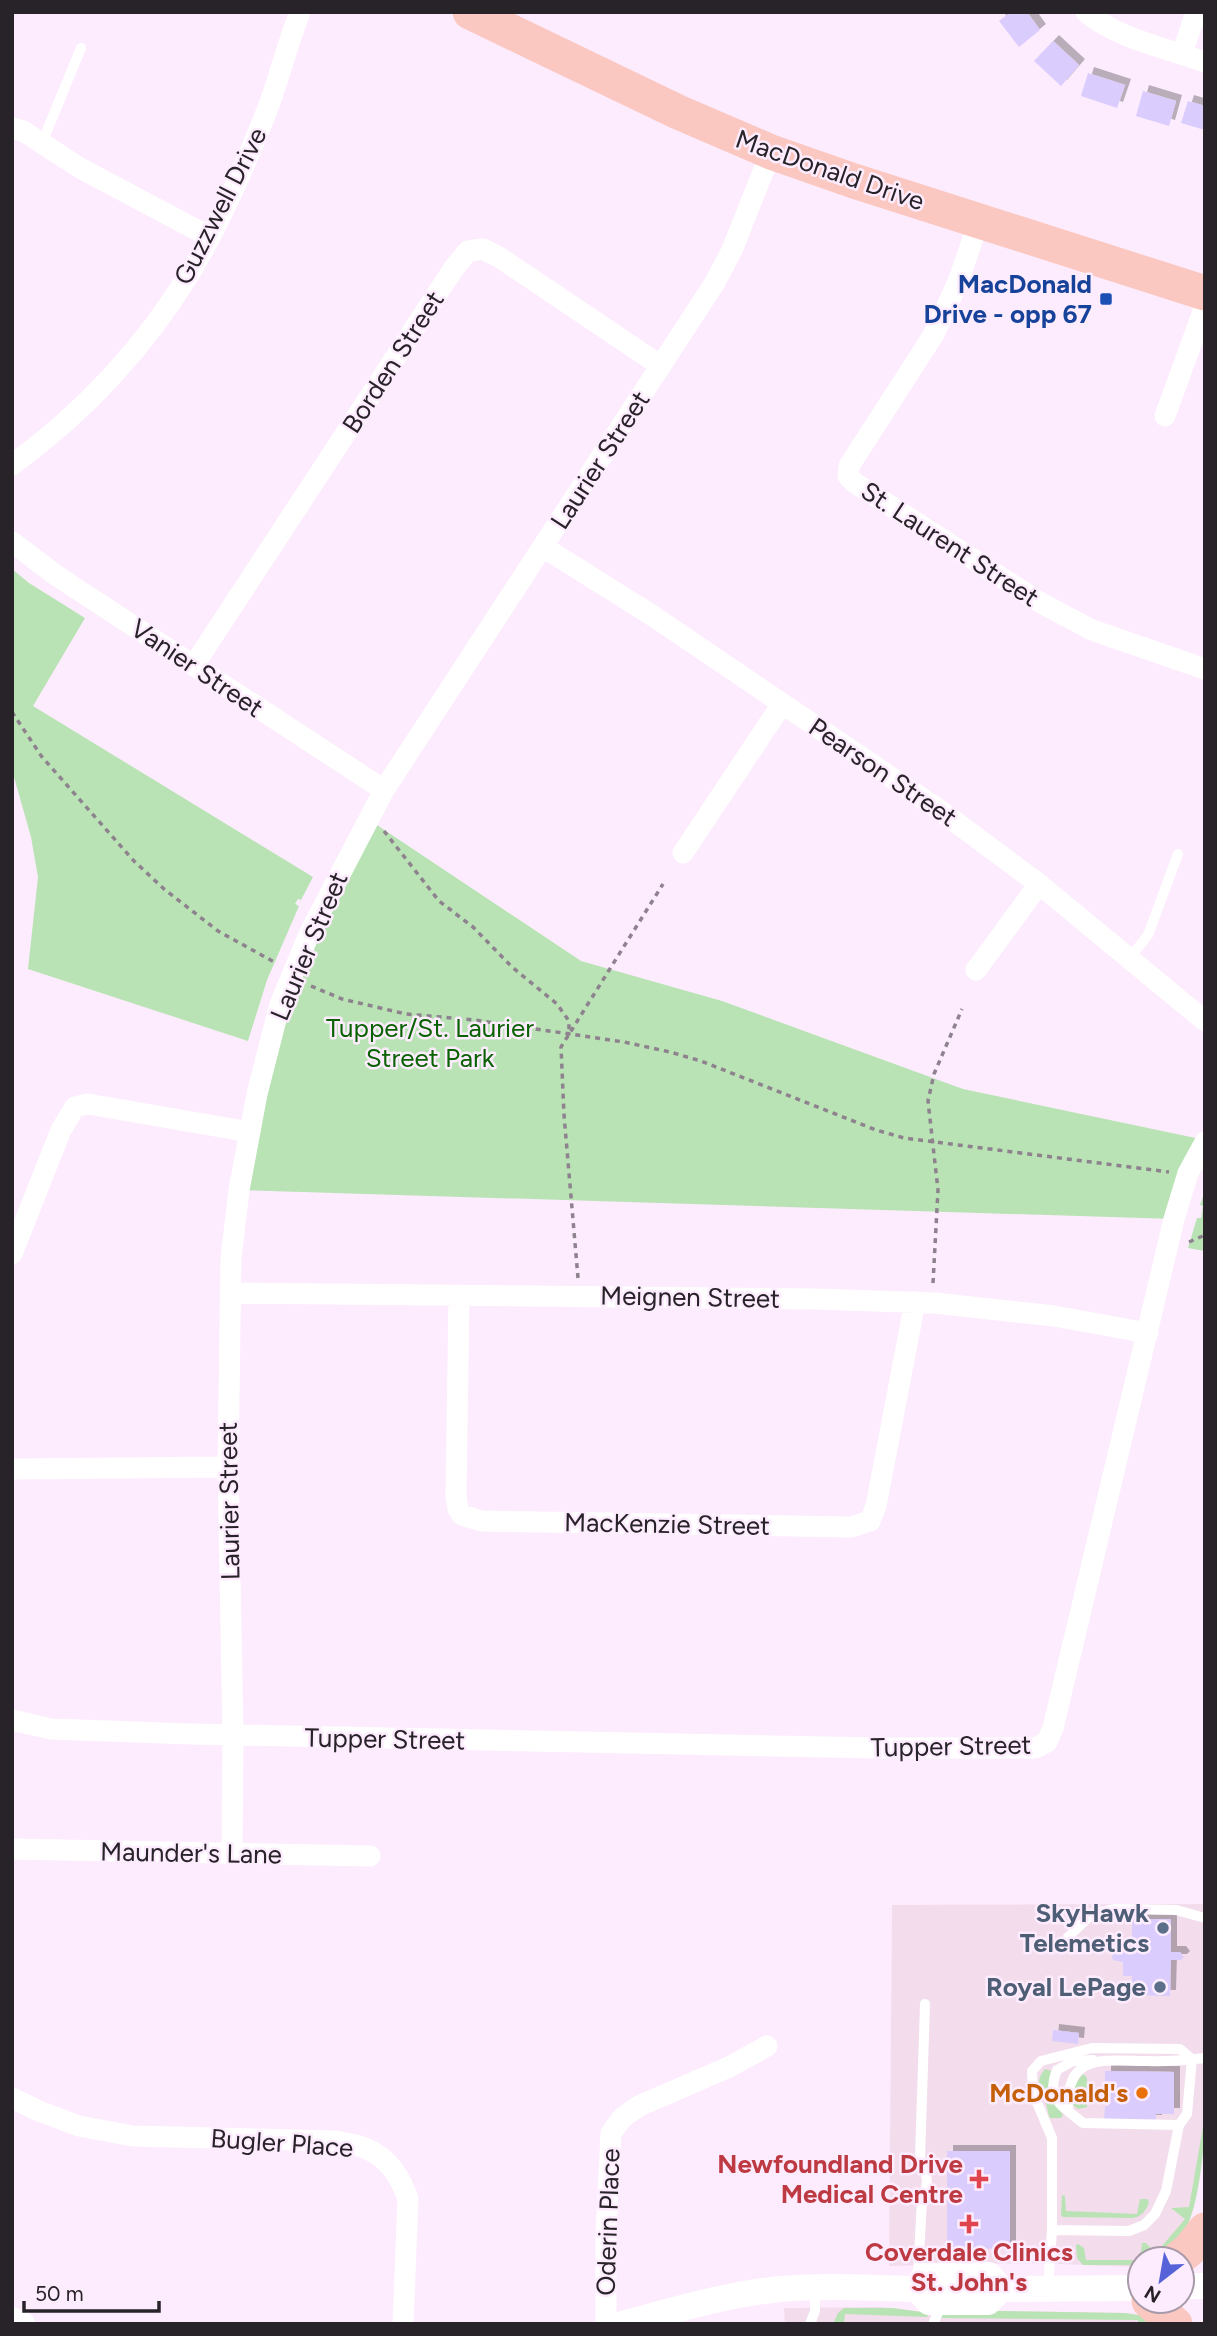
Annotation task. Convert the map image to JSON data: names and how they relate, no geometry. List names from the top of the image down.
{
  "streets": {
    "main road": ["MacDonald Drive"],
    "street": [
      "Guzzwell Drive",
      "Borden Street",
      "Laurier Street",
      "St. Laurent Street",
      "Vanier Street",
      "Pearson Street",
      "Meignen Street",
      "MacKenzie Street",
      "Tupper Street",
      "Maunder's Lane",
      "Bugler Place",
      "Oderin Place"
    ]
  },
  "crossings": [
    ["MacDonald Drive", "Laurier Street"],
    ["MacDonald Drive", "St. Laurent Street"],
    ["Borden Street", "Laurier Street"],
    ["Borden Street", "Vanier Street"],
    ["Laurier Street", "Vanier Street"],
    ["Laurier Street", "Pearson Street"],
    ["Laurier Street", "Meignen Street"],
    ["Laurier Street", "Tupper Street"],
    ["Laurier Street", "Maunder's Lane"],
    ["Meignen Street", "MacKenzie Street"],
    ["Meignen Street", "Tupper Street"]
  ],
  "parks": ["Tupper/St. Laurier Street Park"],
  "places": {
    "transit": ["MacDonald Drive - opp 67"],
    "other": ["SkyHawk Telemetics", "Royal LePage", "McDonald's"],
    "health": ["Newfoundland Drive Medical Centre", "Coverdale Clinics St. John's"]
  },
  "scale_bar": "50 m",
  "north": "bottom left"
}
